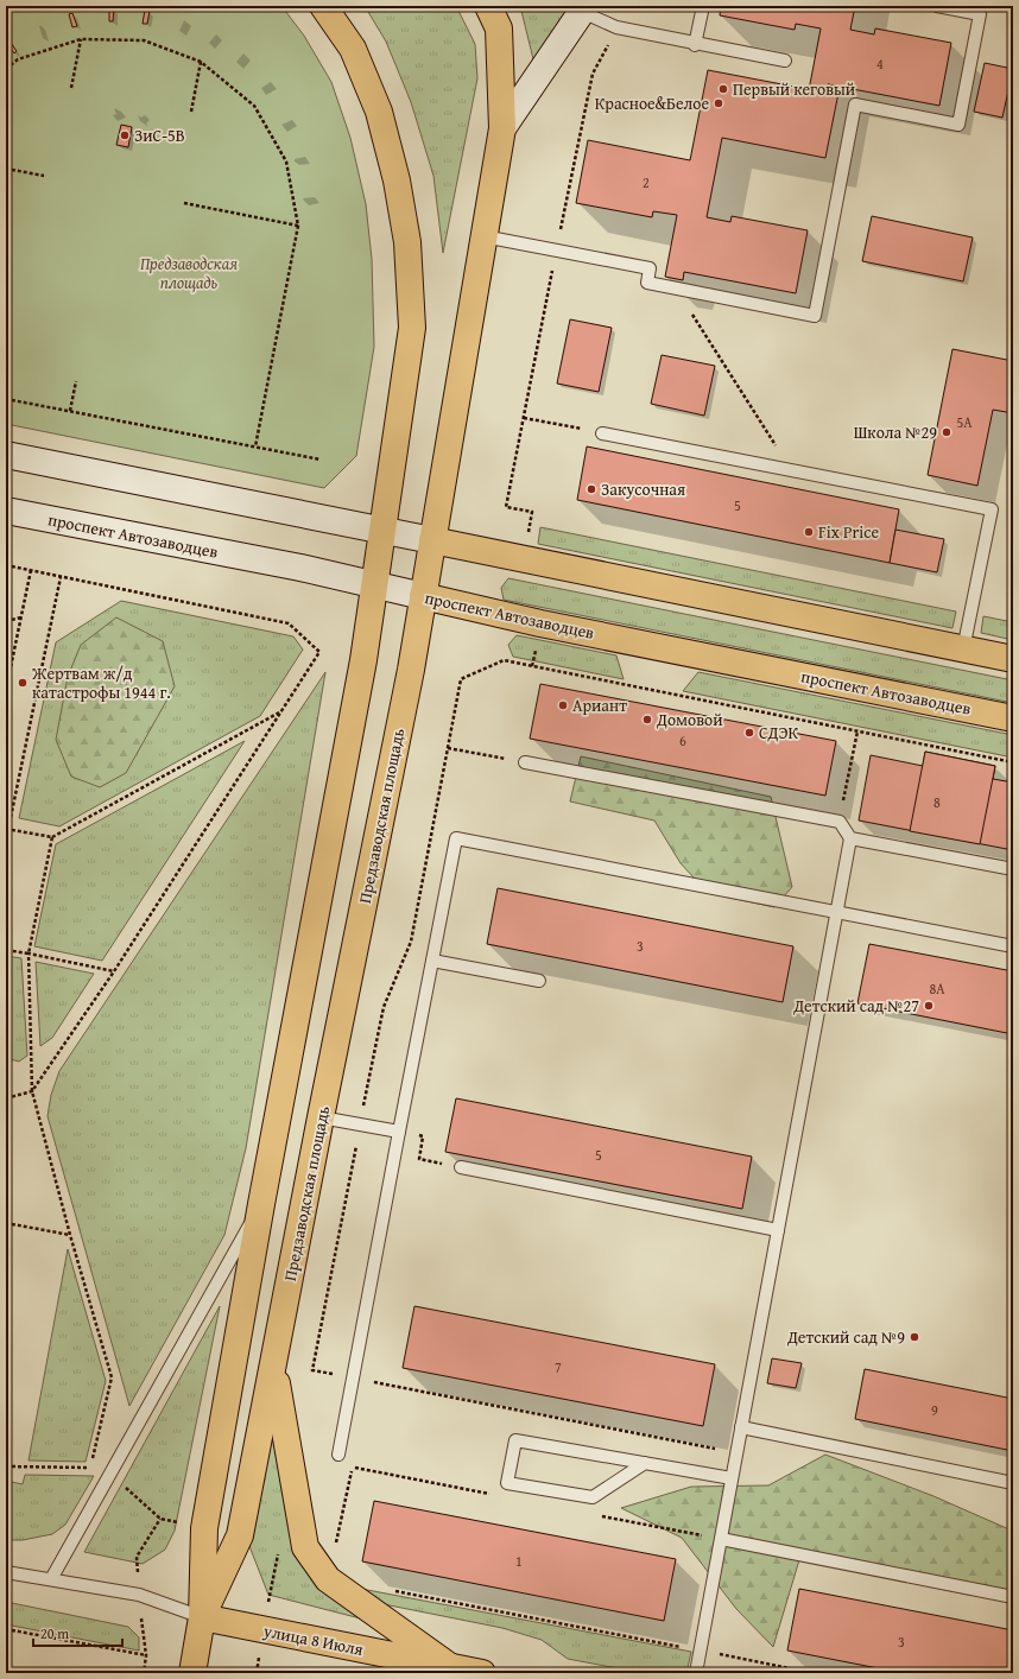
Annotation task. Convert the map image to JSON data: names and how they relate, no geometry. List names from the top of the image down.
{
  "streets": {
    "main road": ["проспект Автозаводцев", "Предзаводская площадь", "улица 8 Июля"]
  },
  "crossings": [
    ["проспект Автозаводцев", "Предзаводская площадь"],
    ["Предзаводская площадь", "улица 8 Июля"]
  ],
  "parks": ["Предзаводская площадь"],
  "places": [
    "Первый кеговый",
    "Красное&Белое",
    "ЗиС-5В",
    "Школа №29",
    "Закусочная",
    "Fix Price",
    "Жертвам ж/д катастрофы 1944 г.",
    "Ариант",
    "Домовой",
    "СДЭК",
    "Детский сад №27",
    "Детский сад №9"
  ],
  "house_numbers": [
    "4",
    "2",
    "5А",
    "5",
    "6",
    "8",
    "3",
    "8А",
    "5",
    "7",
    "9",
    "1",
    "3"
  ],
  "scale_bar": "20 m"
}
